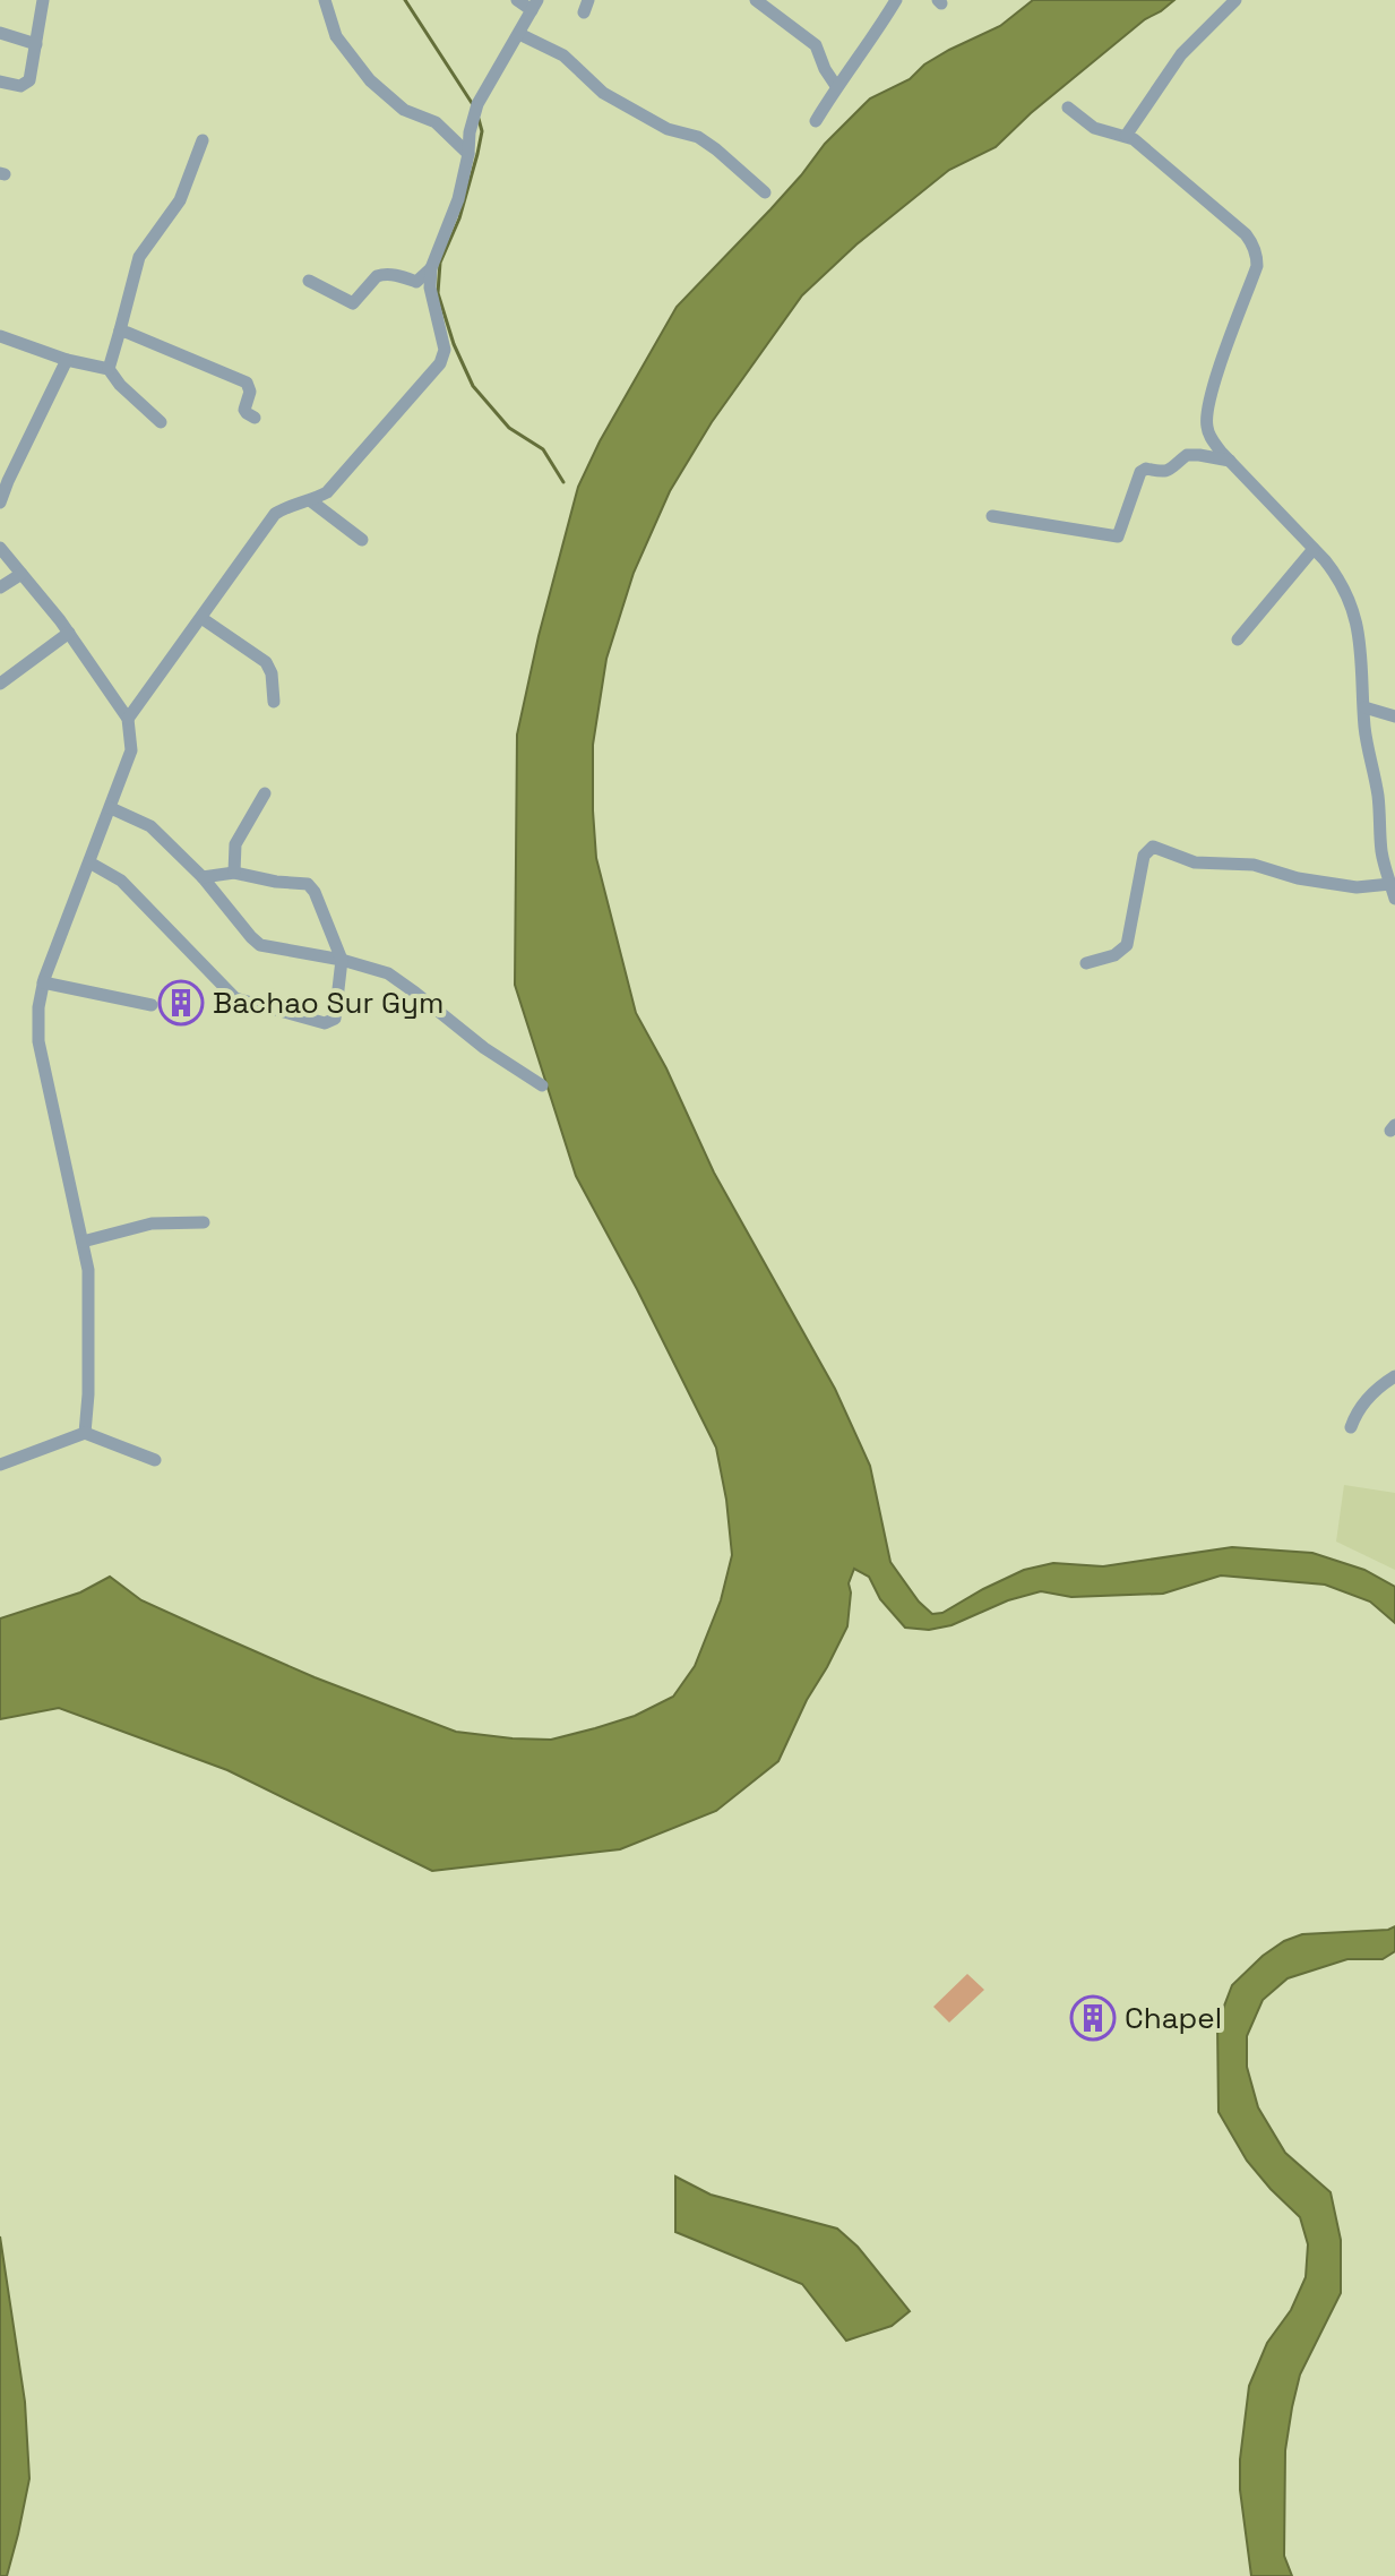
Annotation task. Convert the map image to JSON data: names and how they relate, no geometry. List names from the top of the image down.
{
  "places": {
    "building": ["Bachao Sur Gym", "Chapel"]
  }
}
